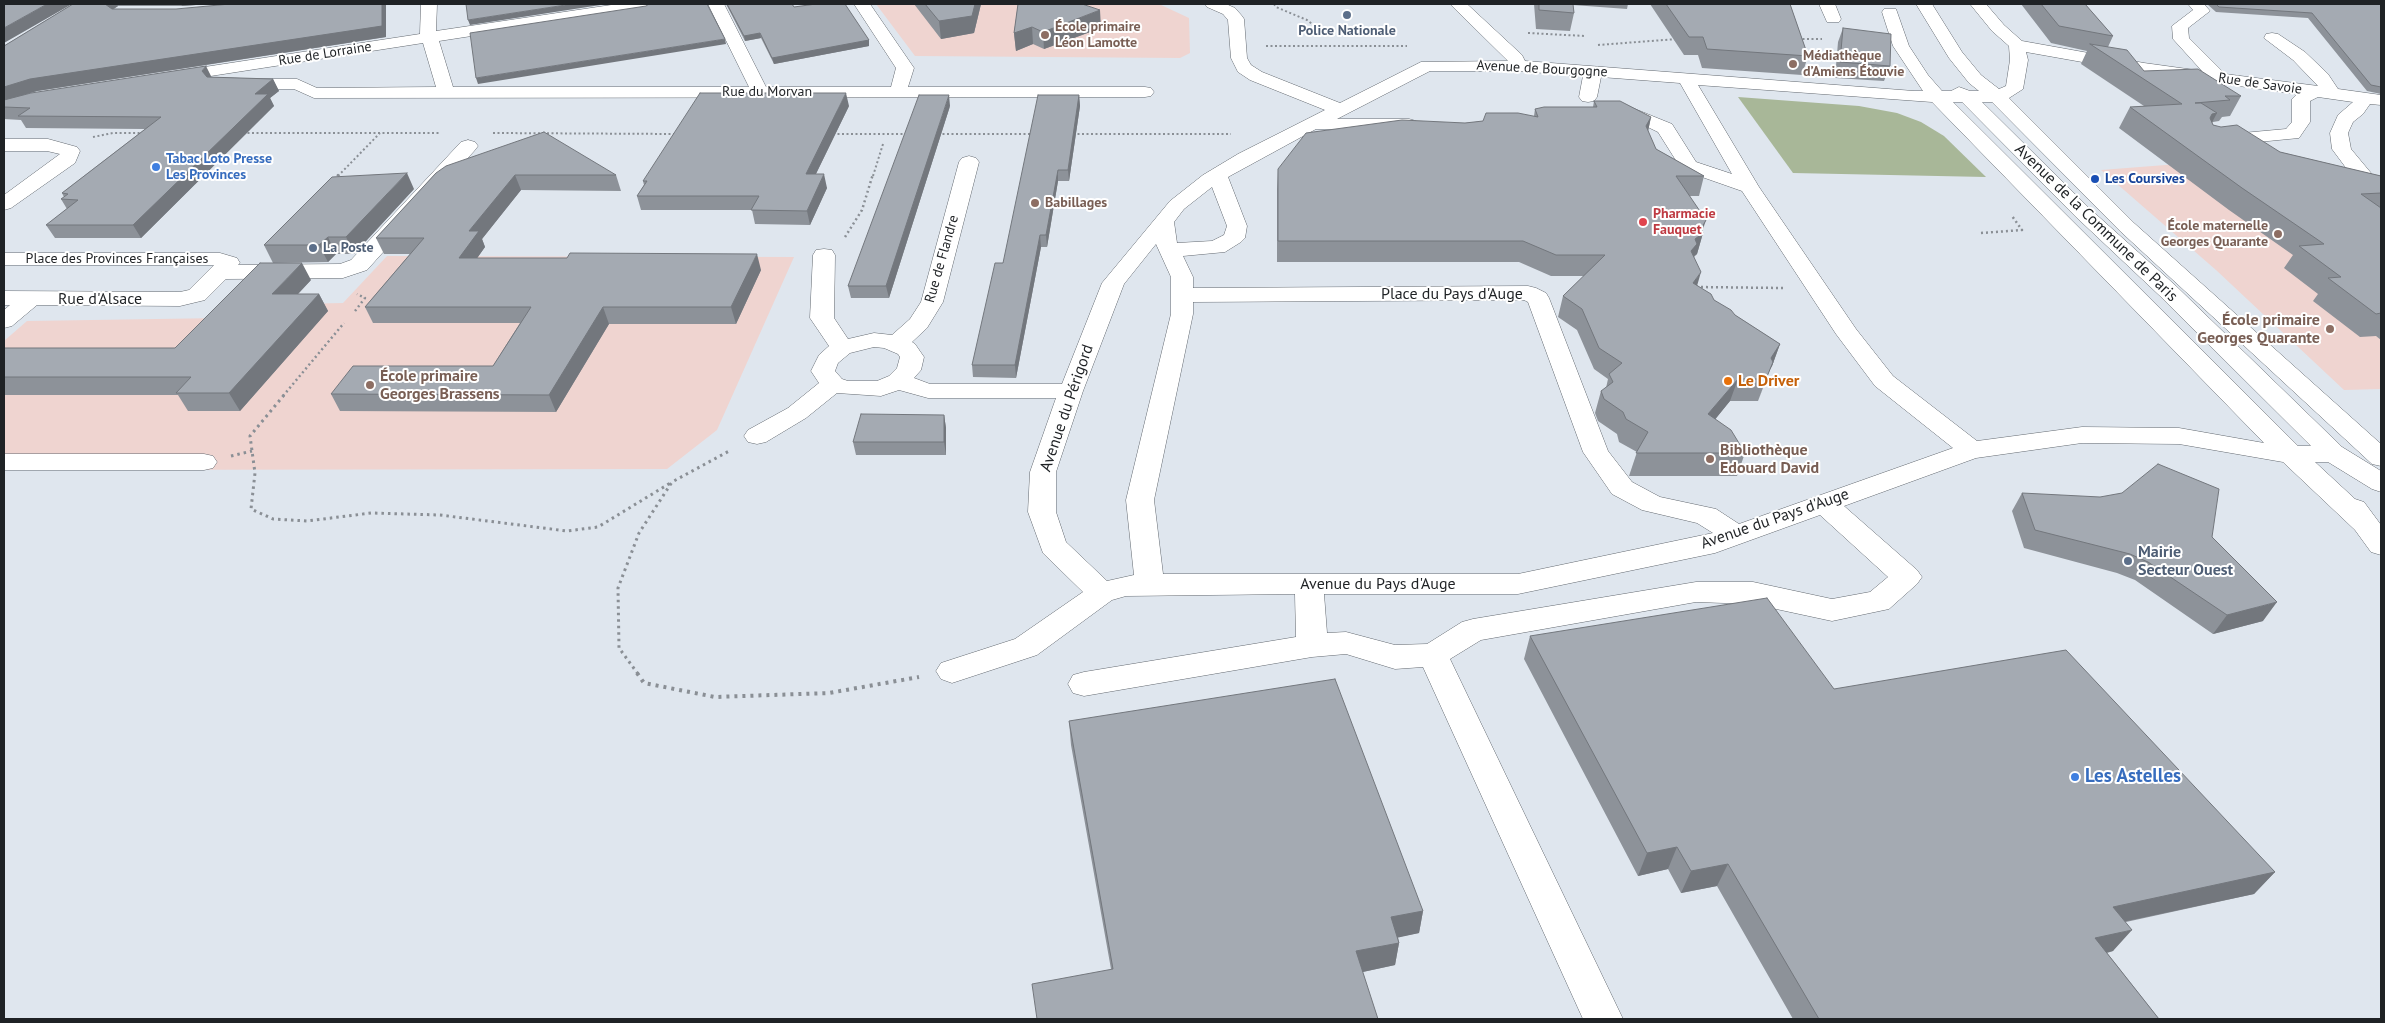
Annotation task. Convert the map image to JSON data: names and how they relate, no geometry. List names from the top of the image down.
{
  "streets": {
    "street": [
      "Rue de Lorraine",
      "Avenue de Bourgogne",
      "Rue de Savoie",
      "Rue du Morvan",
      "Avenue de la Commune de Paris",
      "Place des Provinces Françaises",
      "Rue de Flandre",
      "Place du Pays d'Auge",
      "Rue d'Alsace",
      "Avenue du Périgord",
      "Avenue du Pays d'Auge"
    ]
  },
  "crossings": [
    ["Rue de Lorraine", "Rue du Morvan"],
    ["Avenue de Bourgogne", "Avenue de la Commune de Paris"],
    ["Avenue de Bourgogne", "Avenue du Périgord"],
    ["Avenue de la Commune de Paris", "Avenue du Pays d'Auge"],
    ["Place des Provinces Françaises", "Rue d'Alsace"],
    ["Place du Pays d'Auge", "Avenue du Pays d'Auge"],
    ["Avenue du Périgord", "Avenue du Pays d'Auge"]
  ],
  "places": [
    "Police Nationale",
    "École primaire Léon Lamotte",
    "Médiathèque d’Amiens Étouvie",
    "Tabac Loto Presse Les Provinces",
    "Les Coursives",
    "Babillages",
    "Pharmacie Fauquet",
    "École maternelle Georges Quarante",
    "La Poste",
    "École primaire Georges Quarante",
    "Le Driver",
    "École primaire Georges Brassens",
    "Bibliothèque Edouard David",
    "Mairie Secteur Ouest",
    "Les Astelles"
  ]
}
